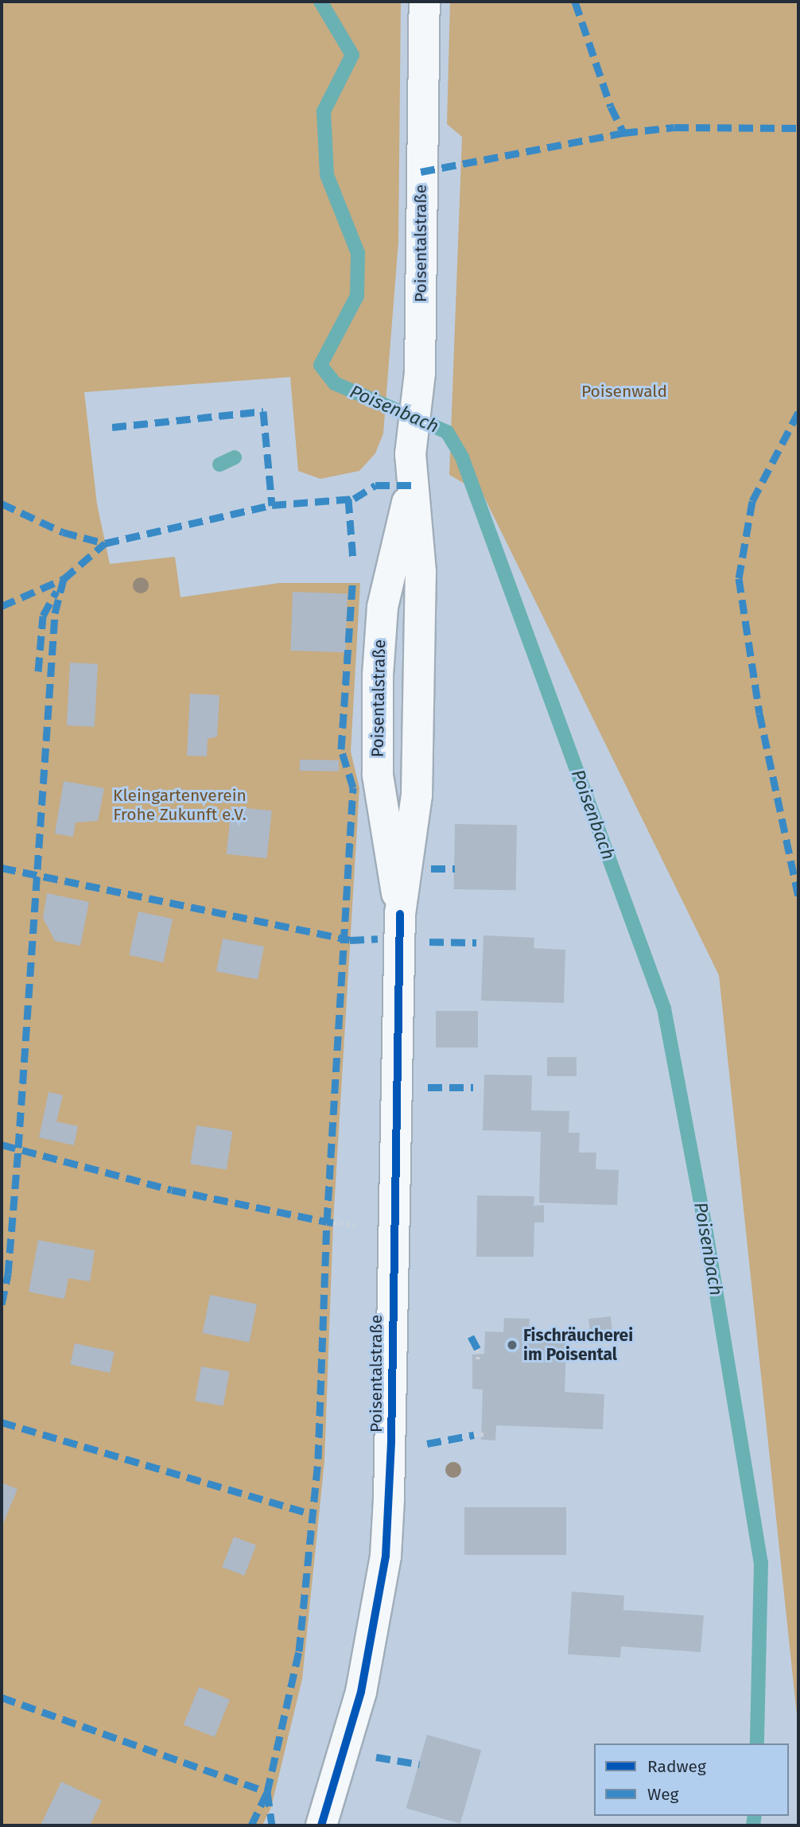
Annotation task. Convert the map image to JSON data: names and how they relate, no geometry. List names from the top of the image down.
{
  "streets": {
    "main road": ["Poisentalstraße"]
  },
  "water": ["Poisenbach"],
  "parks": ["Poisenwald", "Kleingartenverein Frohe Zukunft e.V."],
  "places": ["Fischräucherei im Poisental"],
  "legend": ["Radweg", "Weg"]
}
